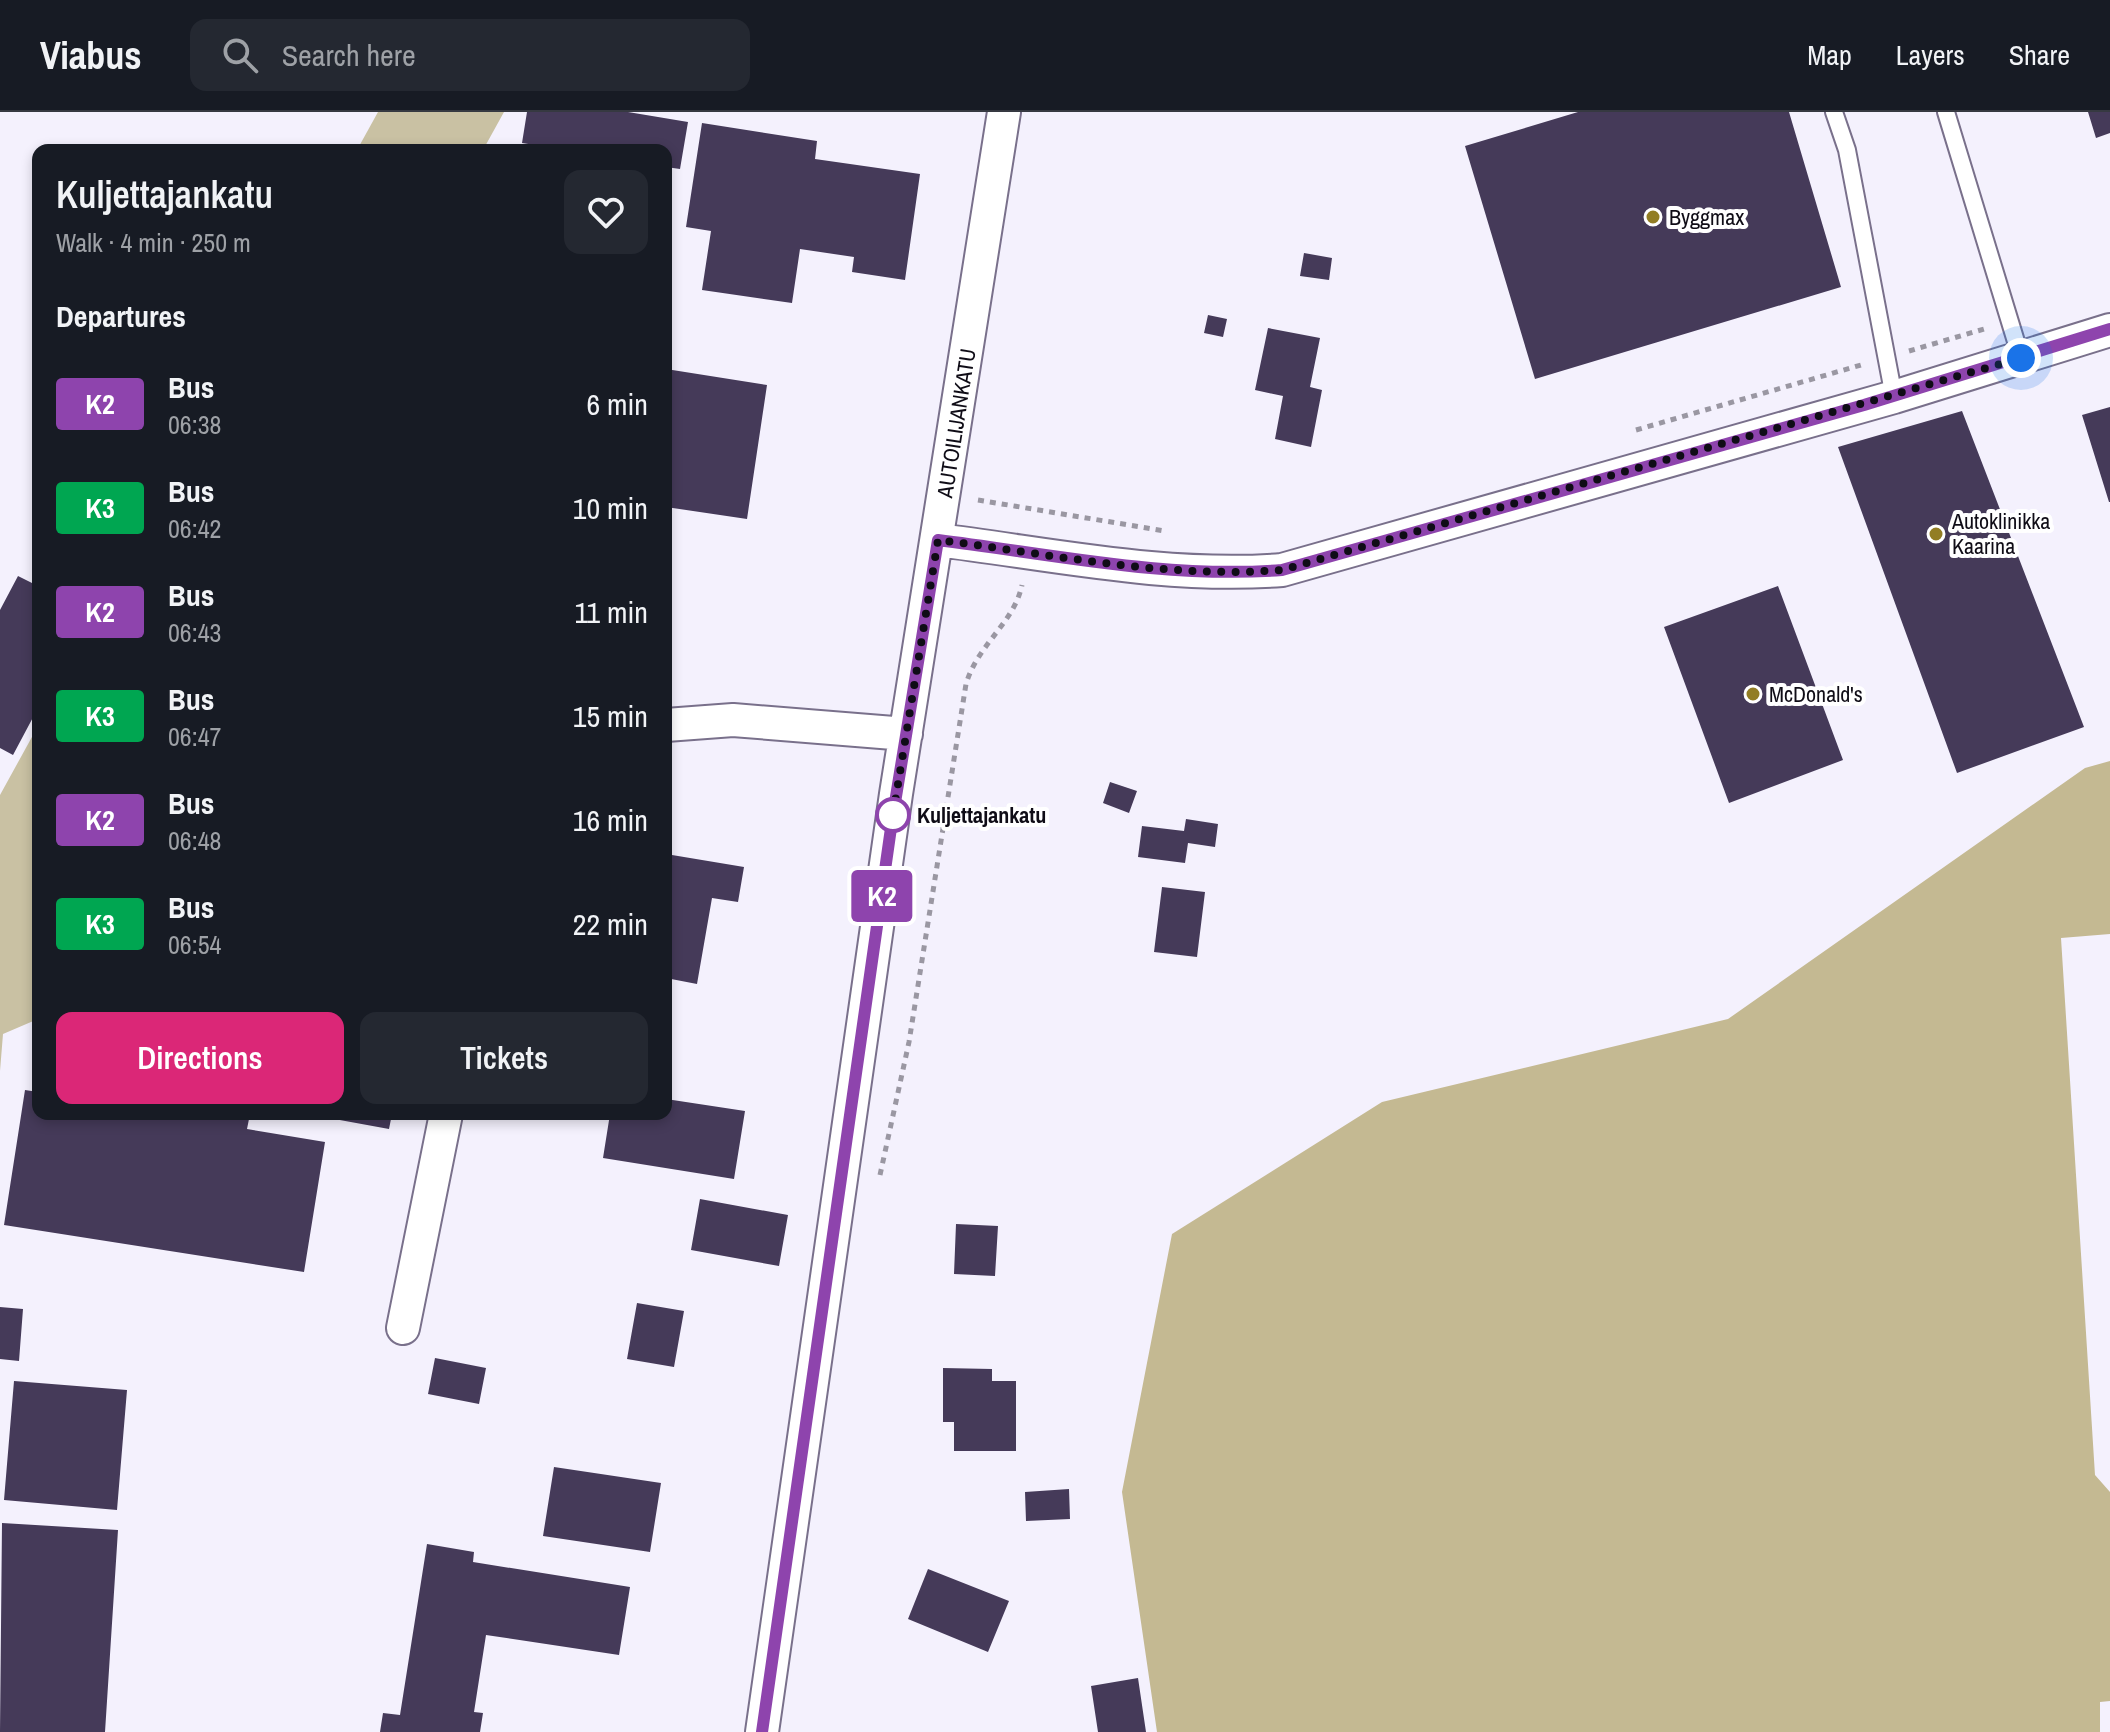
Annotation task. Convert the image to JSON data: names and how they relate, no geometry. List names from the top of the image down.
{
  "streets": {
    "street": ["AUTOILIJANKATU"]
  },
  "places": [
    "Byggmax",
    "Autoklinikka Kaarina",
    "McDonald's",
    "Kuljettajankatu"
  ],
  "lines": ["bus line K2"],
  "page": {
    "header": "Viabus",
    "search": "Search here",
    "nav": ["Map", "Layers", "Share"],
    "on_map": "K2",
    "heading": [
      ["Kuljettajankatu", "Walk · 4 min · 250 m"],
      "Departures"
    ],
    "list": [
      {
        "mark": "K2",
        "name": "Bus",
        "note": "06:38",
        "value": "6 min"
      },
      {
        "mark": "K3",
        "name": "Bus",
        "note": "06:42",
        "value": "10 min"
      },
      {
        "mark": "K2",
        "name": "Bus",
        "note": "06:43",
        "value": "11 min"
      },
      {
        "mark": "K3",
        "name": "Bus",
        "note": "06:47",
        "value": "15 min"
      },
      {
        "mark": "K2",
        "name": "Bus",
        "note": "06:48",
        "value": "16 min"
      },
      {
        "mark": "K3",
        "name": "Bus",
        "note": "06:54",
        "value": "22 min"
      }
    ],
    "buttons": ["Directions", "Tickets"]
  }
}
